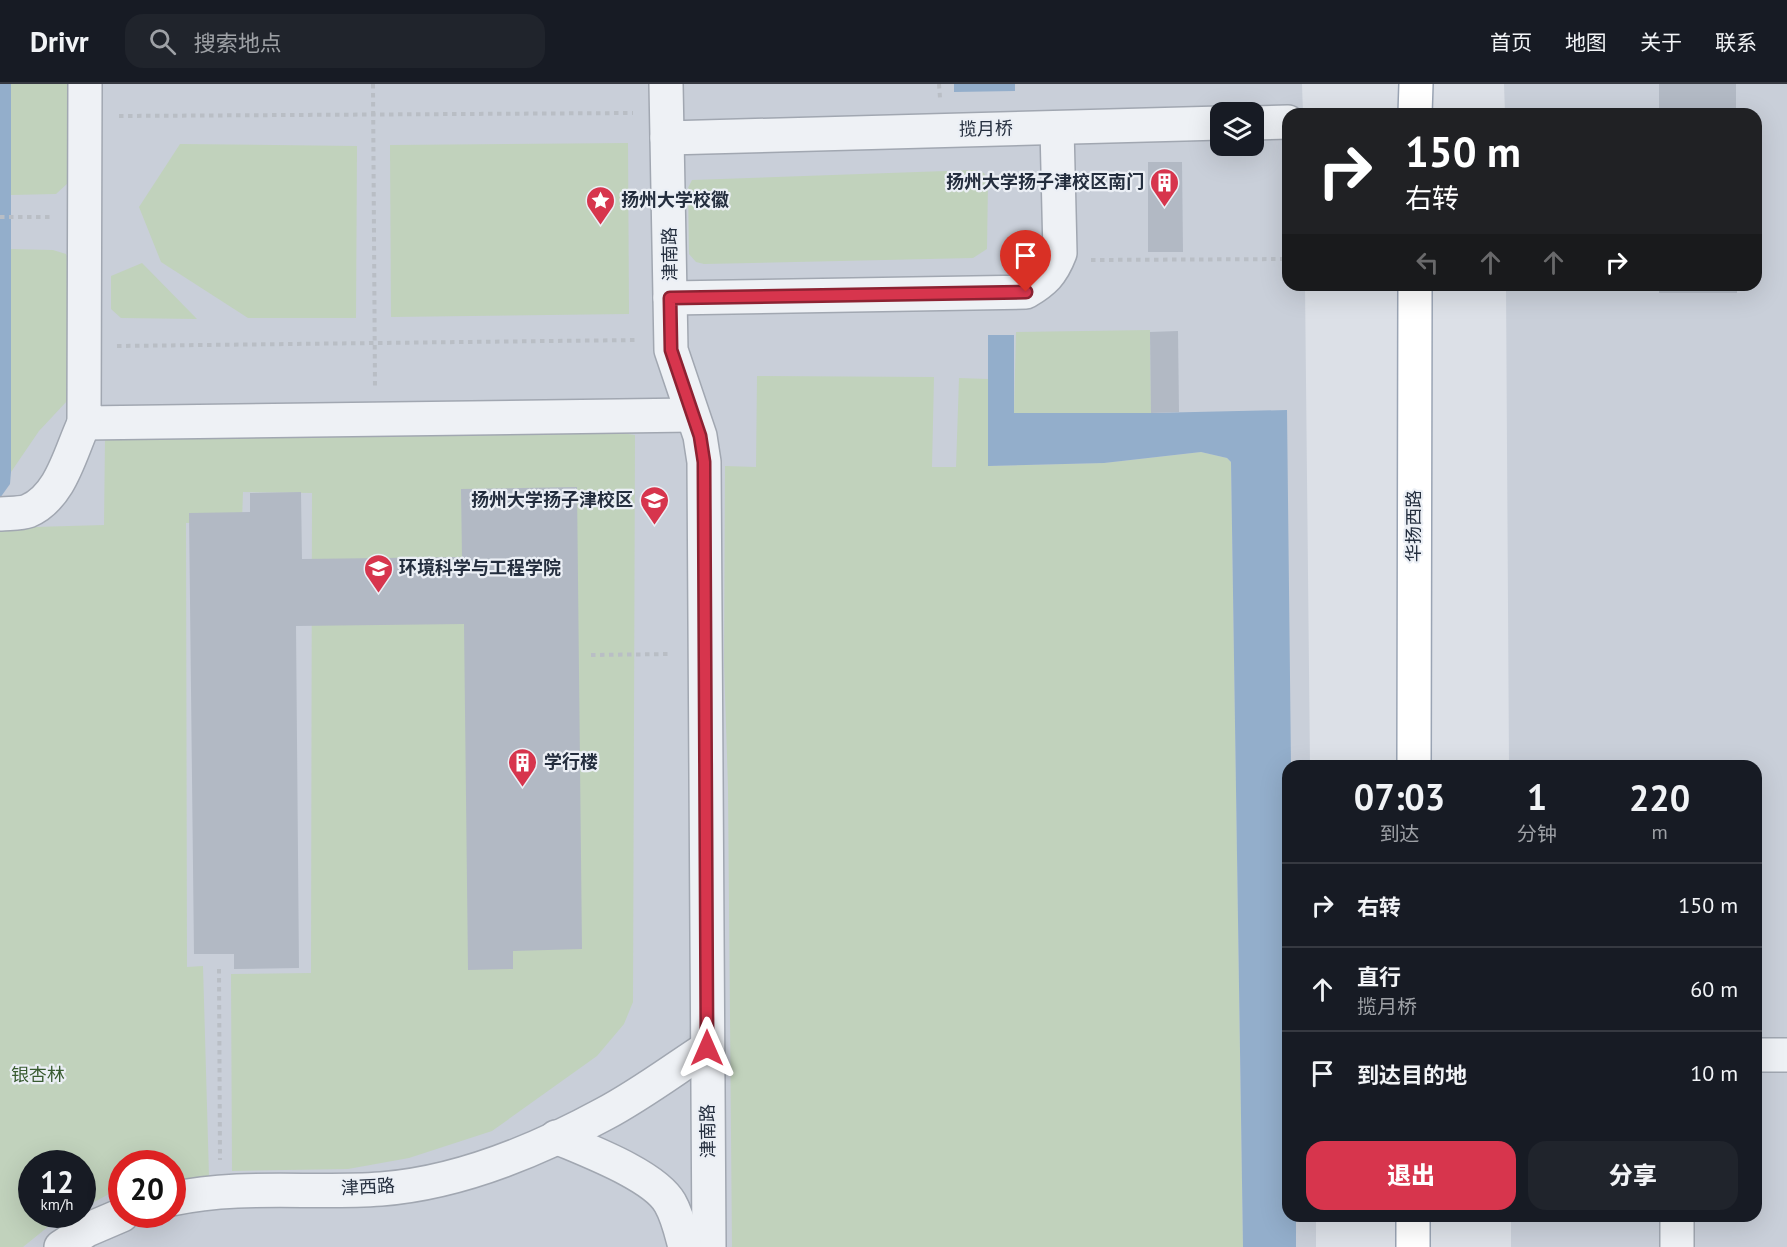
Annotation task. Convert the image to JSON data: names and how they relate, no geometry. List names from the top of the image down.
{
  "streets": {
    "main road": ["华扬西路"],
    "lane": ["揽月桥", "津南路", "津西路"]
  },
  "crossings": [
    ["揽月桥", "津南路"],
    ["津南路", "津西路"]
  ],
  "parks": ["银杏林"],
  "places": {
    "building": ["扬州大学扬子津校区南门", "学行楼"],
    "place": ["扬州大学校徽"],
    "school or university": ["扬州大学扬子津校区", "环境科学与工程学院"]
  },
  "page": {
    "header": "Drivr",
    "search": "搜索地点",
    "nav": [
      "首页",
      "地图",
      "关于",
      "联系"
    ],
    "turn": ["150 m", "右转"],
    "eta": [
      "07:03",
      "到达",
      "1",
      "分钟",
      "220",
      "m"
    ],
    "list": [
      {
        "name": "右转",
        "value": "150 m"
      },
      {
        "name": "直行",
        "note": "揽月桥",
        "value": "60 m"
      },
      {
        "name": "到达目的地",
        "value": "10 m"
      }
    ],
    "buttons": ["退出", "分享"],
    "speed": "12 km/h",
    "limit": "20"
  }
}
